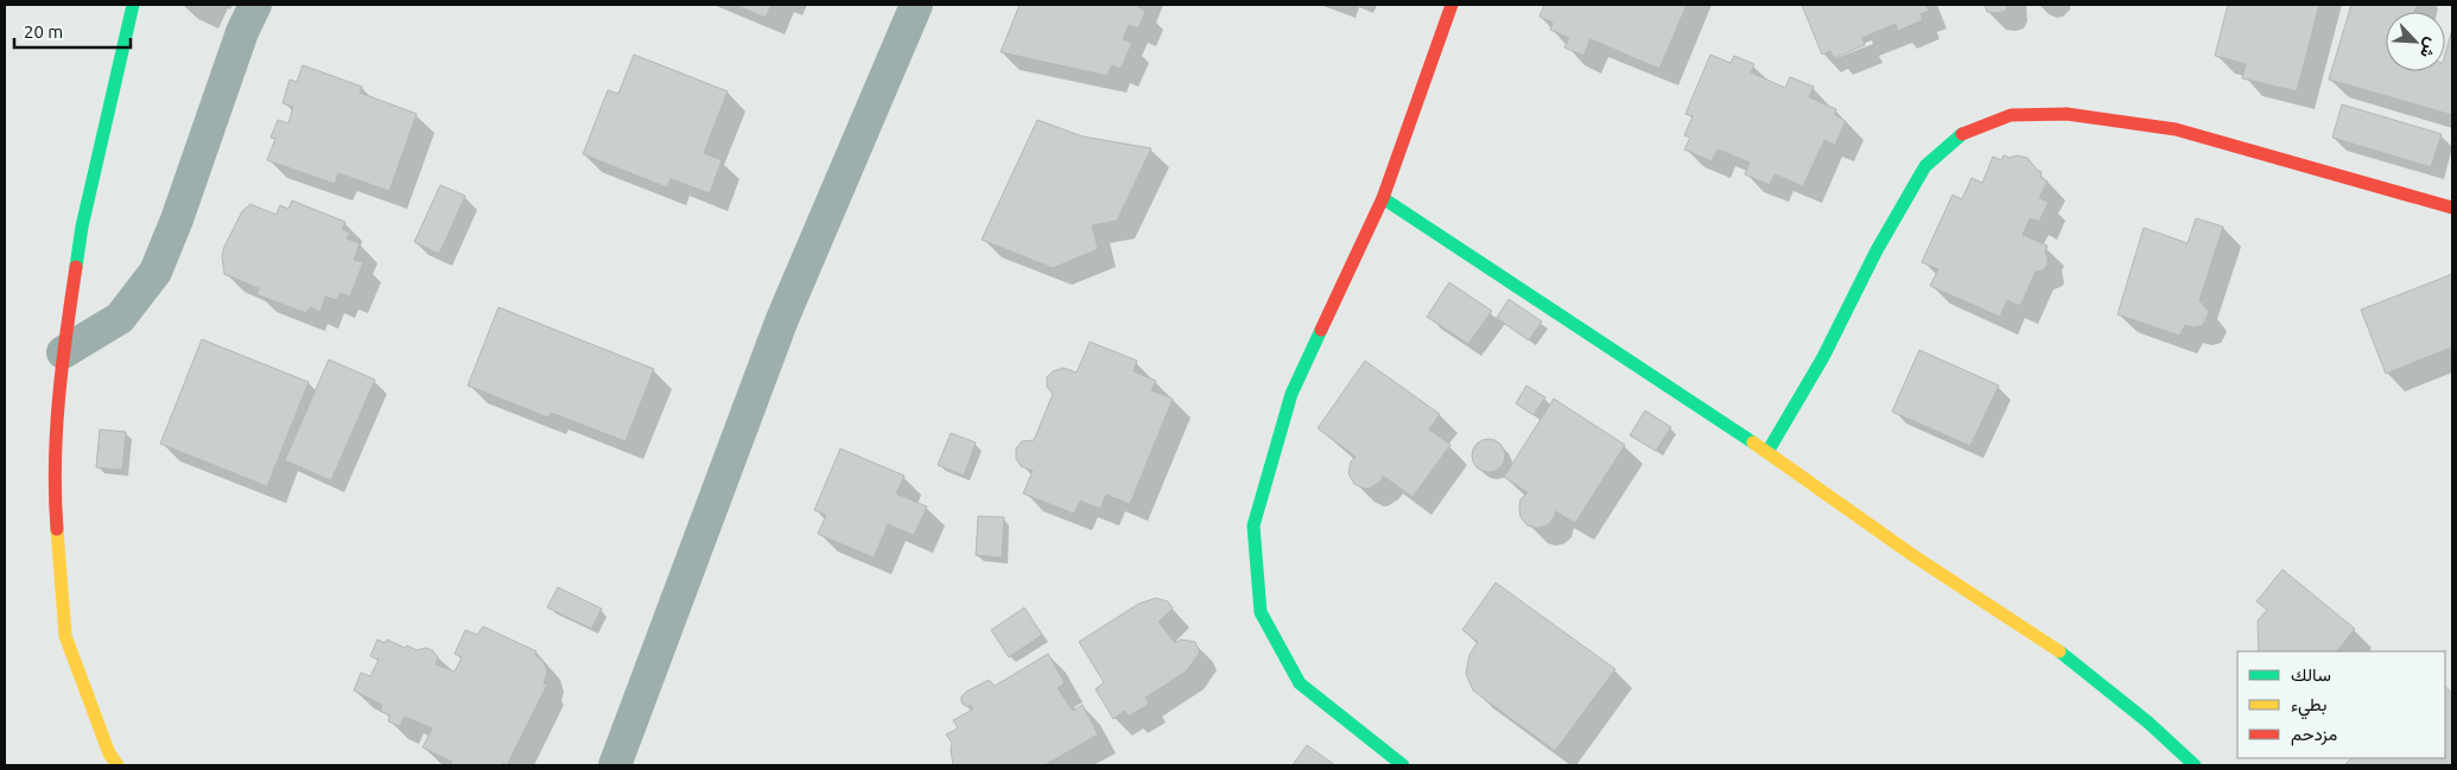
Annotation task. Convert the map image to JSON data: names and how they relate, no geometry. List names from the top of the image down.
{
  "legend": ["سالك", "بطيء", "مزدحم"],
  "scale_bar": "20 m",
  "north": "bottom right"
}
